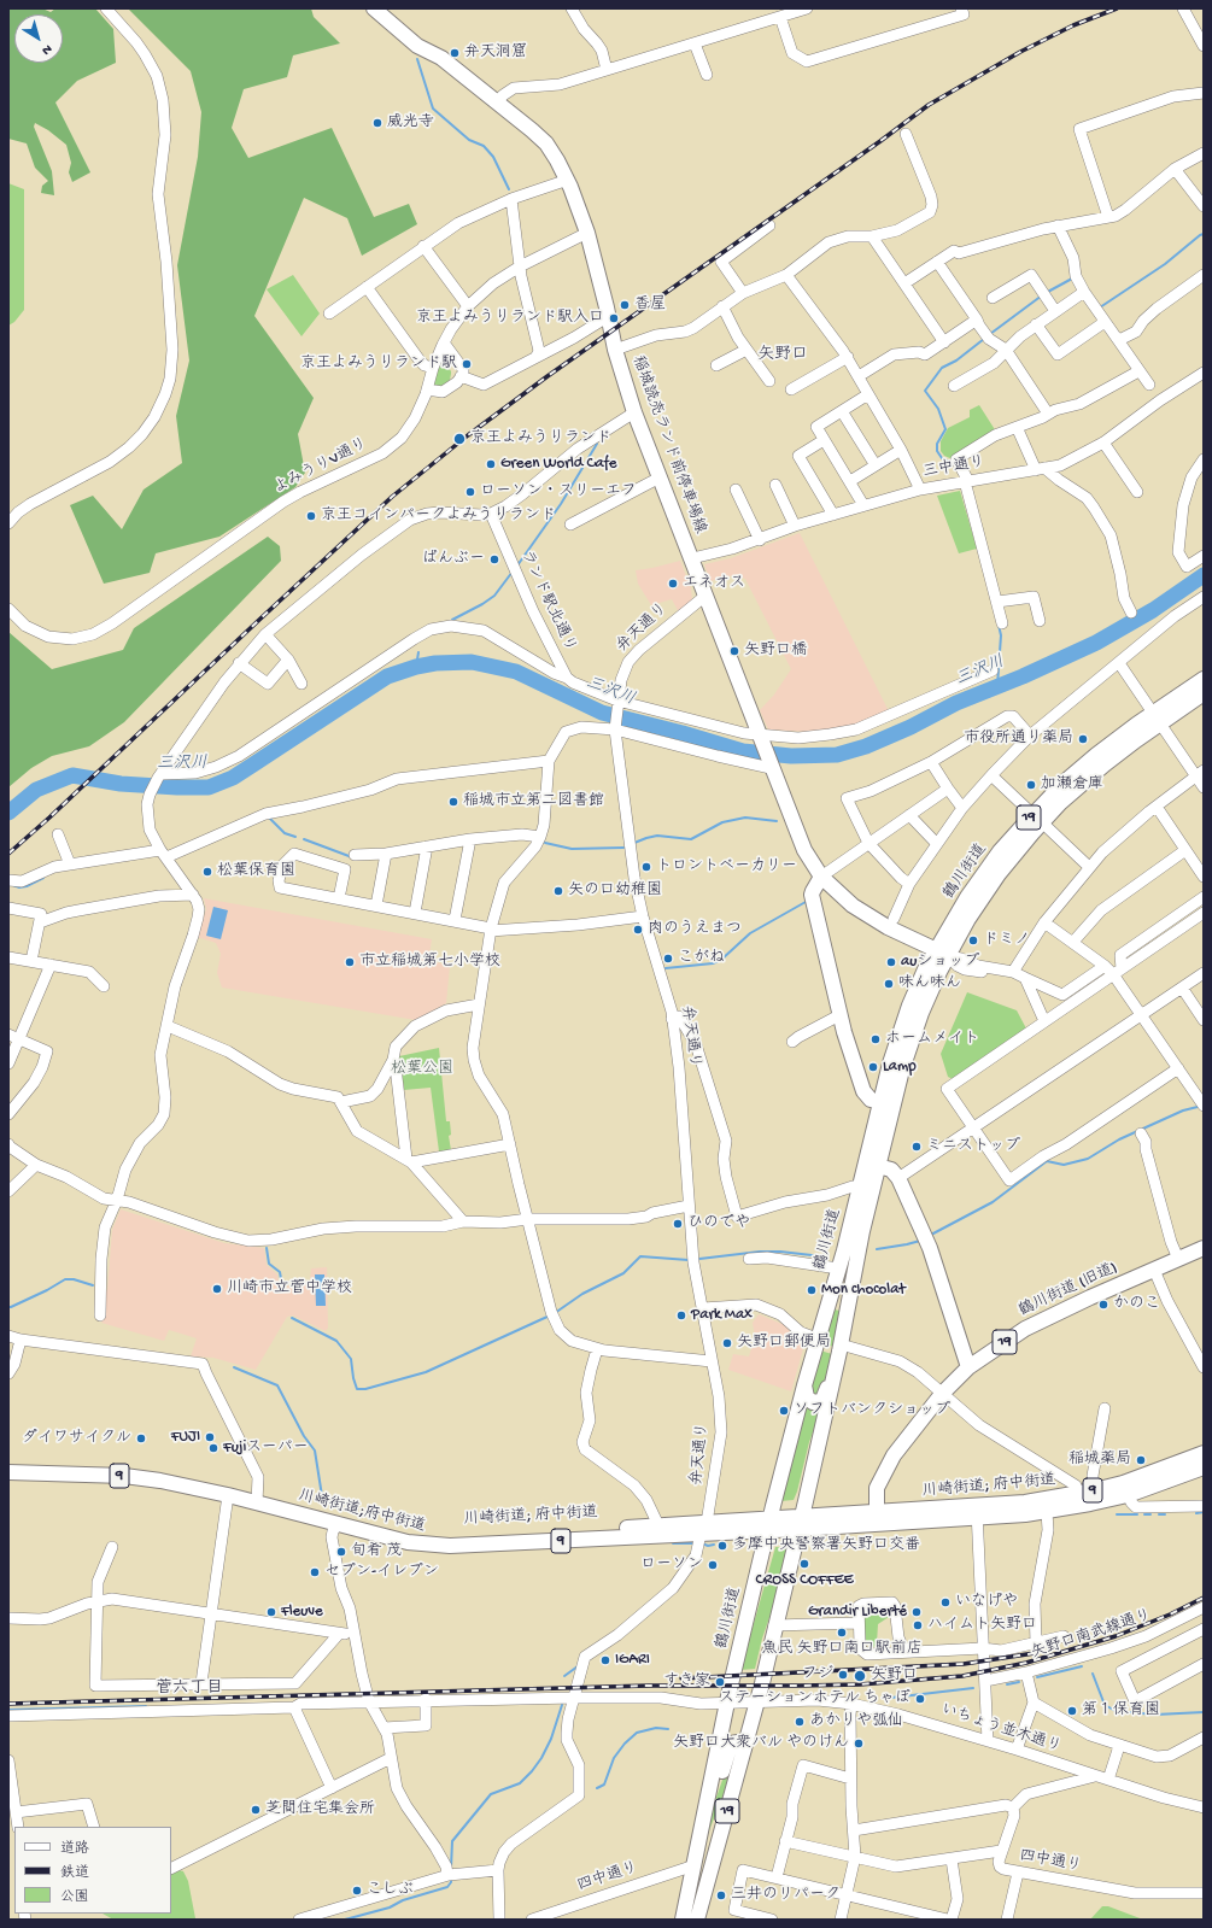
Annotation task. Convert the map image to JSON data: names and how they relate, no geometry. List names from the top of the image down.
{
  "streets": {
    "main road": [
      "稲城読売ランド前停車場線",
      "19",
      "鶴川街道",
      "鶴川街道 (旧道)",
      "9",
      "川崎街道; 府中街道",
      "川崎街道;府中街道"
    ],
    "street": [
      "よみうりV通り",
      "三中通り",
      "ランド駅北通り",
      "弁天通り",
      "矢野口南武線通り",
      "いちょう並木通り",
      "四中通り"
    ]
  },
  "crossings": [
    ["稲城読売ランド前停車場線", "よみうりV通り"],
    ["稲城読売ランド前停車場線", "三中通り"],
    ["稲城読売ランド前停車場線", "ランド駅北通り"],
    ["稲城読売ランド前停車場線", "弁天通り"],
    ["稲城読売ランド前停車場線", "鶴川街道"],
    ["ランド駅北通り", "弁天通り"],
    ["弁天通り", "川崎街道; 府中街道"],
    ["弁天通り", "川崎街道;府中街道"],
    ["弁天通り", "いちょう並木通り"],
    ["19", "鶴川街道"],
    ["19", "四中通り"],
    ["鶴川街道", "9"],
    ["鶴川街道", "川崎街道; 府中街道"],
    ["鶴川街道", "川崎街道;府中街道"],
    ["鶴川街道", "いちょう並木通り"],
    ["鶴川街道", "四中通り"],
    ["鶴川街道 (旧道)", "川崎街道; 府中街道"],
    ["9", "川崎街道; 府中街道"],
    ["9", "川崎街道;府中街道"],
    ["川崎街道; 府中街道", "川崎街道;府中街道"]
  ],
  "districts": ["矢野口", "菅六丁目"],
  "water": ["三沢川"],
  "parks": ["松葉公園"],
  "places": [
    "弁天洞窟",
    "威光寺",
    "香屋",
    "京王よみうりランド駅入口",
    "京王よみうりランド駅",
    "京王よみうりランド",
    "Green World Cafe",
    "ローソン・スリーエフ",
    "京王コインパークよみうりランド",
    "ばんぶー",
    "エネオス",
    "矢野口橋",
    "市役所通り薬局",
    "加瀬倉庫",
    "稲城市立第二図書館",
    "トロントベーカリー",
    "松葉保育園",
    "矢の口幼稚園",
    "肉のうえまつ",
    "ドミノ",
    "こがね",
    "市立稲城第七小学校",
    "auショップ",
    "味ん味ん",
    "ホームメイト",
    "Lamp",
    "ミニストップ",
    "ひのでや",
    "川崎市立菅中学校",
    "Mon chocolat",
    "かのこ",
    "Park Max",
    "矢野口郵便局",
    "ソフトバンクショップ",
    "FUJI",
    "ダイワサイクル",
    "Fujiスーパー",
    "稲城薬局",
    "多摩中央警察署矢野口交番",
    "旬肴 茂",
    "CROSS COFFEE",
    "ローソン",
    "セブン-イレブン",
    "いなげや",
    "Fleuve",
    "Grandir Liberté",
    "ハイムト矢野口",
    "魚民 矢野口南口駅前店",
    "IGARI",
    "フジ",
    "矢野口",
    "すき家",
    "ステーションホテル ちゃぼ",
    "第１保育園",
    "あかりや弧仙",
    "矢野口大衆バル やのけん",
    "芝間住宅集会所",
    "こしぶ",
    "三井のリパーク"
  ],
  "legend": ["道路", "鉄道", "公園"],
  "north": "bottom right"
}
